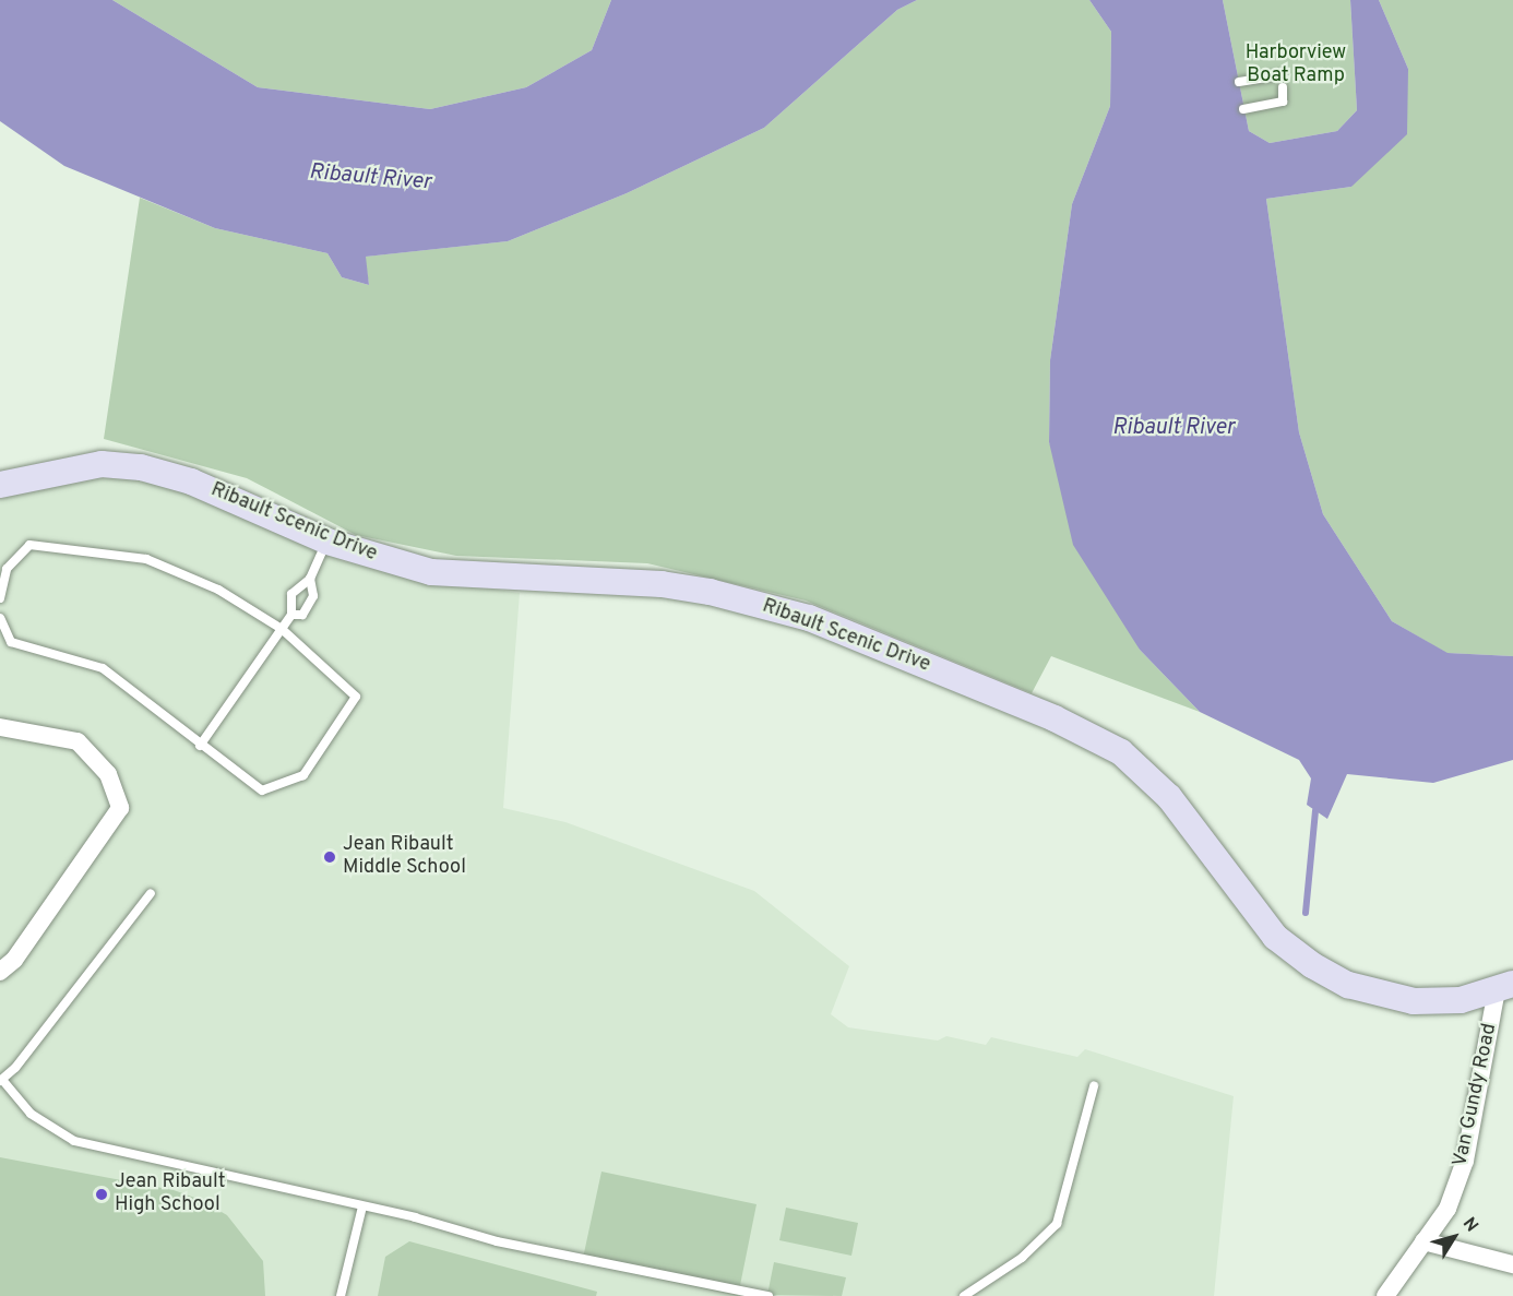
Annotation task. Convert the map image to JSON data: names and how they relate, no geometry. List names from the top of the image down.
{
  "streets": {
    "street": ["Ribault Scenic Drive", "Van Gundy Road"]
  },
  "crossings": [
    ["Ribault Scenic Drive", "Van Gundy Road"]
  ],
  "water": ["Ribault River"],
  "parks": ["Harborview Boat Ramp"],
  "places": ["Jean Ribault Middle School", "Jean Ribault High School"],
  "north": "top right"
}
